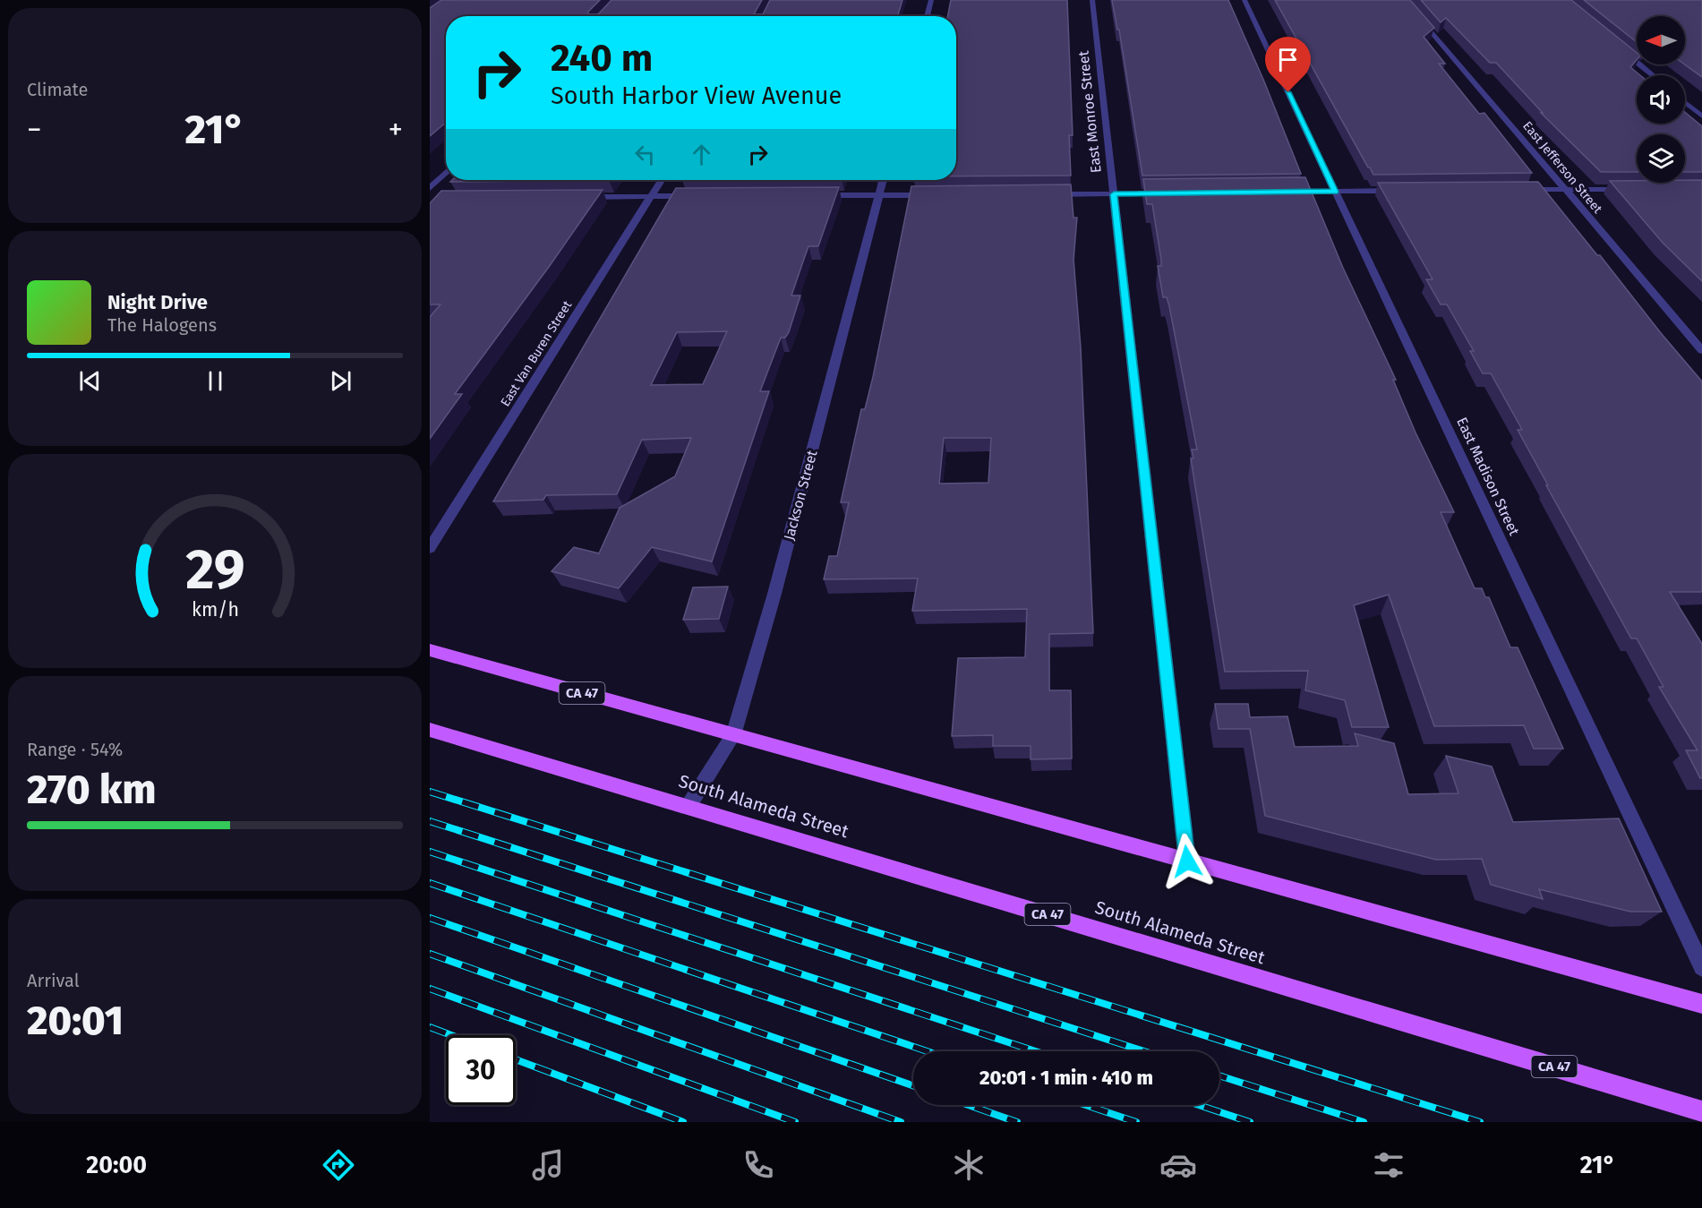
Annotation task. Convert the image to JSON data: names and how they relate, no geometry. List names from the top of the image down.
{
  "streets": {
    "main road": ["CA 47", "South Alameda Street"],
    "street": [
      "East Monroe Street",
      "East Jefferson Street",
      "East Van Buren Street",
      "East Madison Street",
      "Jackson Street"
    ]
  },
  "crossings": [
    ["East Monroe Street", "CA 47"],
    ["Jackson Street", "CA 47"],
    ["Jackson Street", "South Alameda Street"]
  ],
  "north": "left",
  "page": {
    "tile": [
      "Climate",
      ["Range · 54%", "270 km"],
      ["Arrival", "20:01"]
    ],
    "turn": ["240 m", "South Harbor View Avenue"],
    "heat": ["−", "21°", "+"],
    "song": ["Night Drive", "The Halogens"],
    "limit": "30",
    "trip": "20:01 · 1 min · 410 m",
    "tabs": ["20:00", "21°"],
    "gauge": ["29", "km/h"]
  }
}
